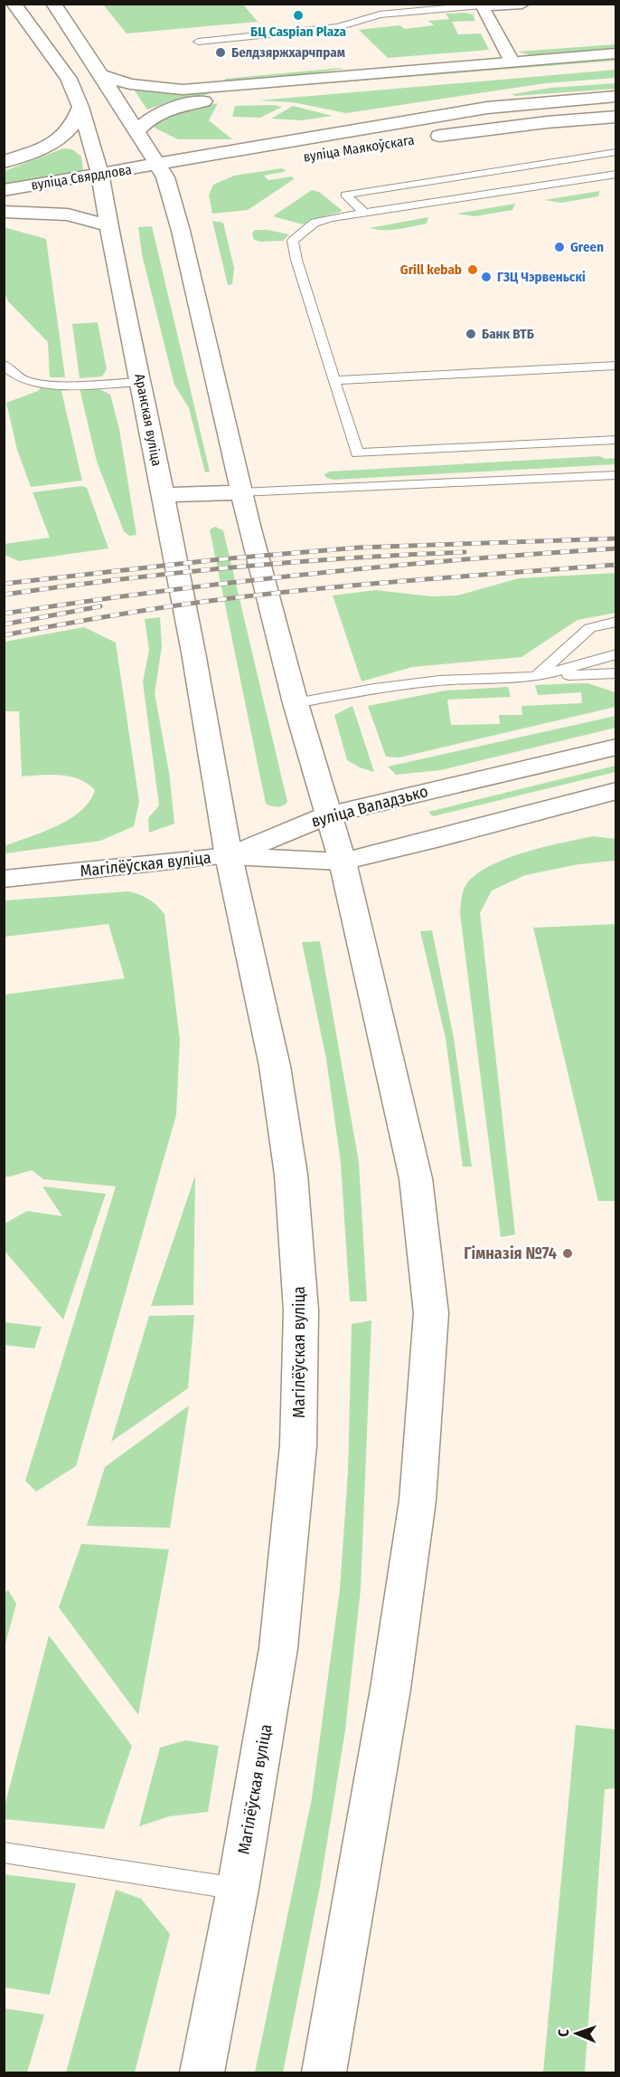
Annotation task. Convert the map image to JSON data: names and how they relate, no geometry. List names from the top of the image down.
{
  "streets": {
    "main road": [
      "вуліца Маякоўскага",
      "вуліца Свярдлова",
      "Аранская вуліца",
      "вуліца Валадзько",
      "Магілёўская вуліца"
    ]
  },
  "crossings": [
    ["вуліца Маякоўскага", "вуліца Свярдлова"],
    ["вуліца Маякоўскага", "Аранская вуліца"],
    ["вуліца Свярдлова", "Аранская вуліца"],
    ["Аранская вуліца", "вуліца Валадзько"],
    ["Аранская вуліца", "Магілёўская вуліца"],
    ["вуліца Валадзько", "Магілёўская вуліца"]
  ],
  "places": [
    "БЦ Caspian Plaza",
    "Белдзяржхарчпрам",
    "Green",
    "Grill kebab",
    "ГЗЦ Чэрвеньскі",
    "Банк ВТБ",
    "Гімназія №74"
  ],
  "north": "left"
}
